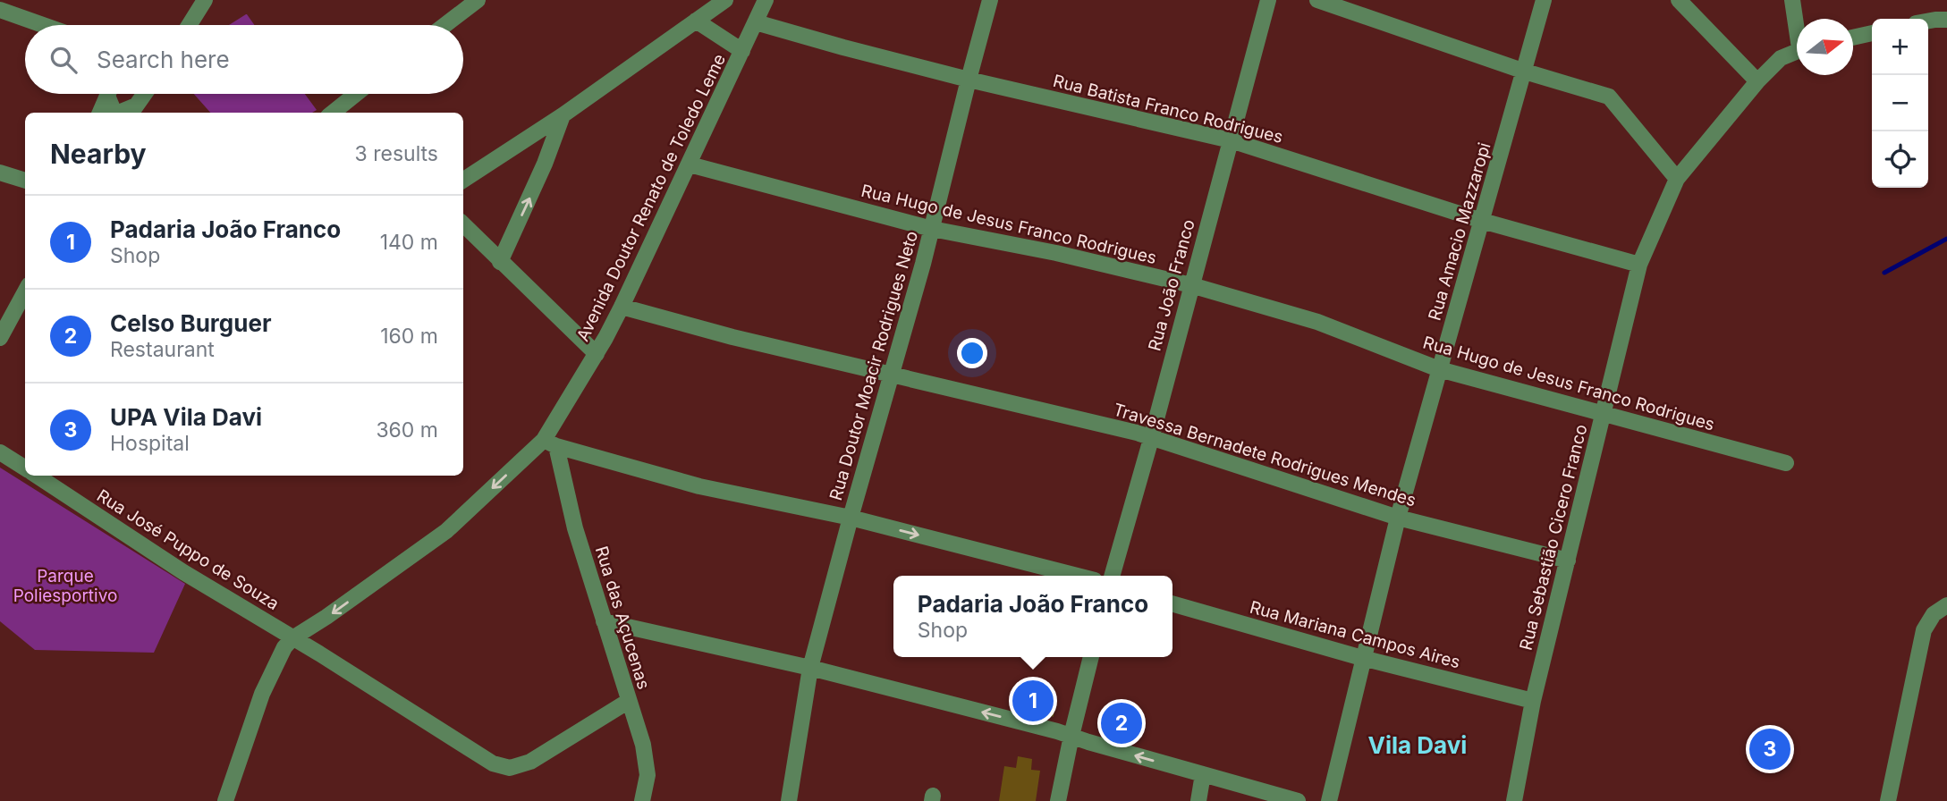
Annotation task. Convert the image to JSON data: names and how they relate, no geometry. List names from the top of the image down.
{
  "streets": {
    "street": [
      "Rua Batista Franco Rodrigues",
      "Avenida Doutor Renato de Toledo Leme",
      "Rua Hugo de Jesus Franco Rodrigues",
      "Rua Amacio Mazzaropi",
      "Rua João Franco",
      "Rua Doutor Moacir Rodrigues Neto",
      "Travessa Bernadete Rodrigues Mendes",
      "Rua Sebastião Cicero Franco",
      "Rua José Puppo de Souza",
      "Rua das Açucenas",
      "Rua Mariana Campos Aires"
    ]
  },
  "crossings": [
    ["Rua Batista Franco Rodrigues", "Avenida Doutor Renato de Toledo Leme"],
    ["Rua Batista Franco Rodrigues", "Rua Amacio Mazzaropi"],
    ["Rua Batista Franco Rodrigues", "Rua João Franco"],
    ["Rua Batista Franco Rodrigues", "Rua Doutor Moacir Rodrigues Neto"],
    ["Rua Batista Franco Rodrigues", "Rua Sebastião Cicero Franco"],
    ["Avenida Doutor Renato de Toledo Leme", "Rua Hugo de Jesus Franco Rodrigues"],
    ["Avenida Doutor Renato de Toledo Leme", "Travessa Bernadete Rodrigues Mendes"],
    ["Avenida Doutor Renato de Toledo Leme", "Rua José Puppo de Souza"],
    ["Avenida Doutor Renato de Toledo Leme", "Rua das Açucenas"],
    ["Rua Hugo de Jesus Franco Rodrigues", "Rua Amacio Mazzaropi"],
    ["Rua Hugo de Jesus Franco Rodrigues", "Rua João Franco"],
    ["Rua Hugo de Jesus Franco Rodrigues", "Rua Doutor Moacir Rodrigues Neto"],
    ["Rua Hugo de Jesus Franco Rodrigues", "Rua Sebastião Cicero Franco"],
    ["Rua Amacio Mazzaropi", "Travessa Bernadete Rodrigues Mendes"],
    ["Rua Amacio Mazzaropi", "Rua Mariana Campos Aires"],
    ["Rua João Franco", "Travessa Bernadete Rodrigues Mendes"],
    ["Rua Doutor Moacir Rodrigues Neto", "Travessa Bernadete Rodrigues Mendes"],
    ["Travessa Bernadete Rodrigues Mendes", "Rua Sebastião Cicero Franco"],
    ["Rua Sebastião Cicero Franco", "Rua Mariana Campos Aires"],
    ["Rua José Puppo de Souza", "Rua das Açucenas"]
  ],
  "one_way": ["Avenida Doutor Renato de Toledo Leme"],
  "districts": ["Vila Davi"],
  "parks": ["Parque Poliesportivo"],
  "north": "right",
  "page": {
    "map_buttons": ["+", "−"],
    "search": "Search here",
    "heading": ["Nearby", "3 results"],
    "list": [
      {
        "mark": "1",
        "name": "Padaria João Franco",
        "note": "Shop",
        "value": "140 m"
      },
      {
        "mark": "2",
        "name": "Celso Burguer",
        "note": "Restaurant",
        "value": "160 m"
      },
      {
        "mark": "3",
        "name": "UPA Vila Davi",
        "note": "Hospital",
        "value": "360 m"
      }
    ],
    "popup": ["Padaria João Franco", "Shop"],
    "pins": ["1", "2", "3"]
  }
}
